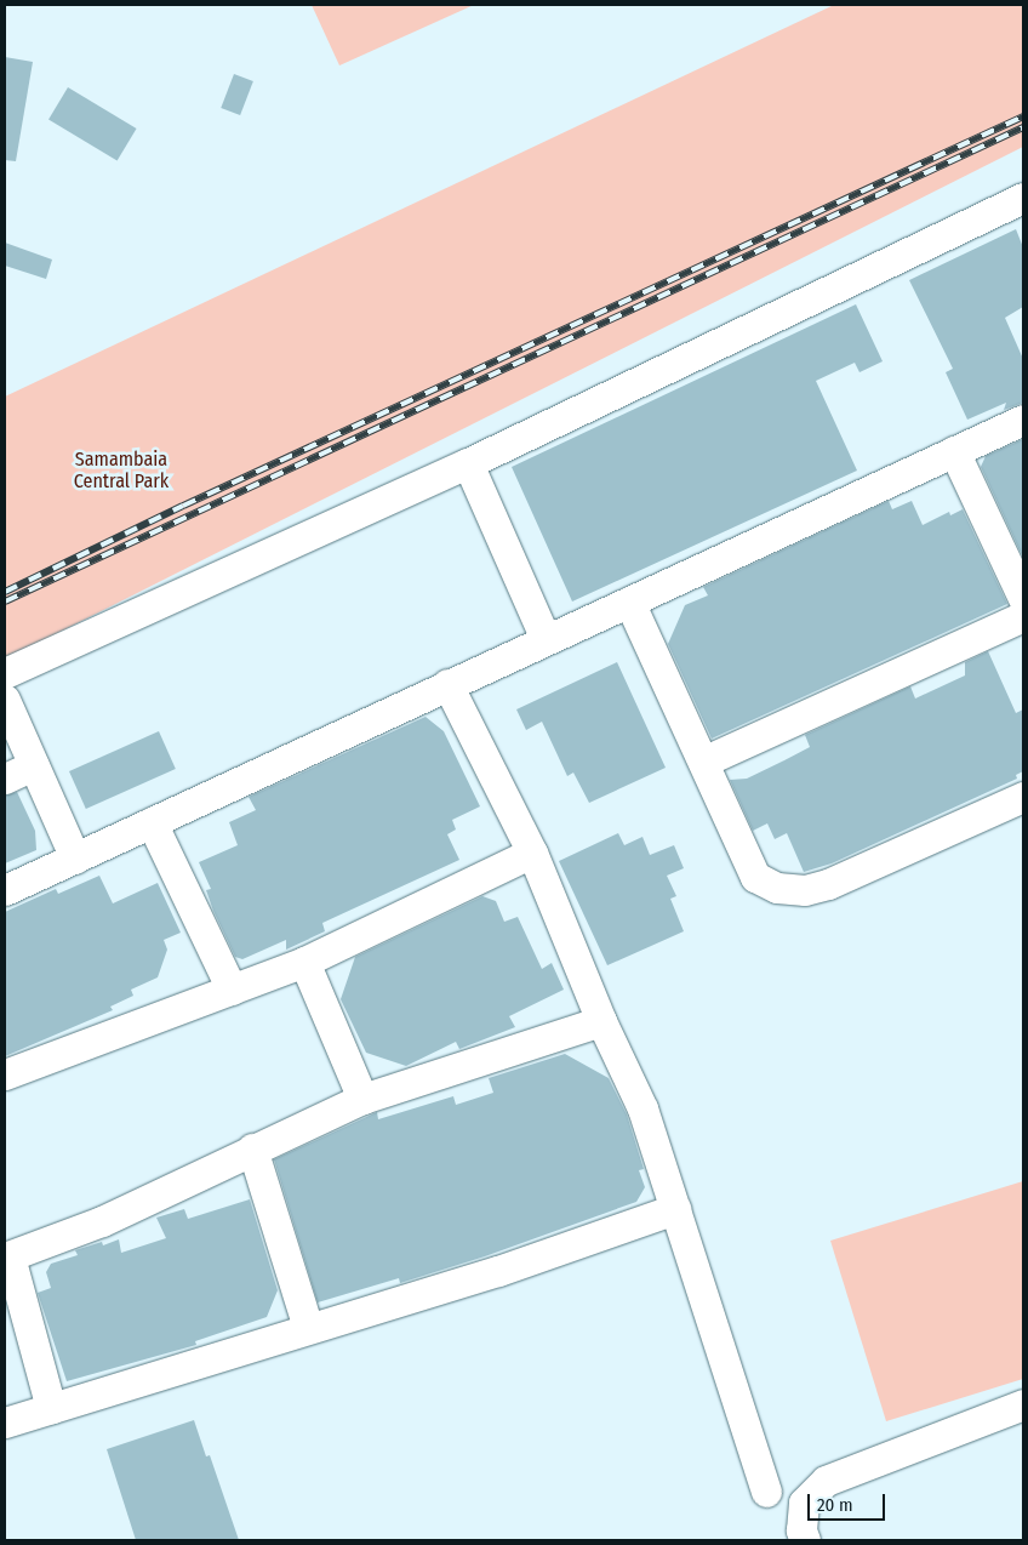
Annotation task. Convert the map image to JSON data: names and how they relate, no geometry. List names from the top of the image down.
{
  "parks": ["Samambaia Central Park"],
  "scale_bar": "20 m"
}
